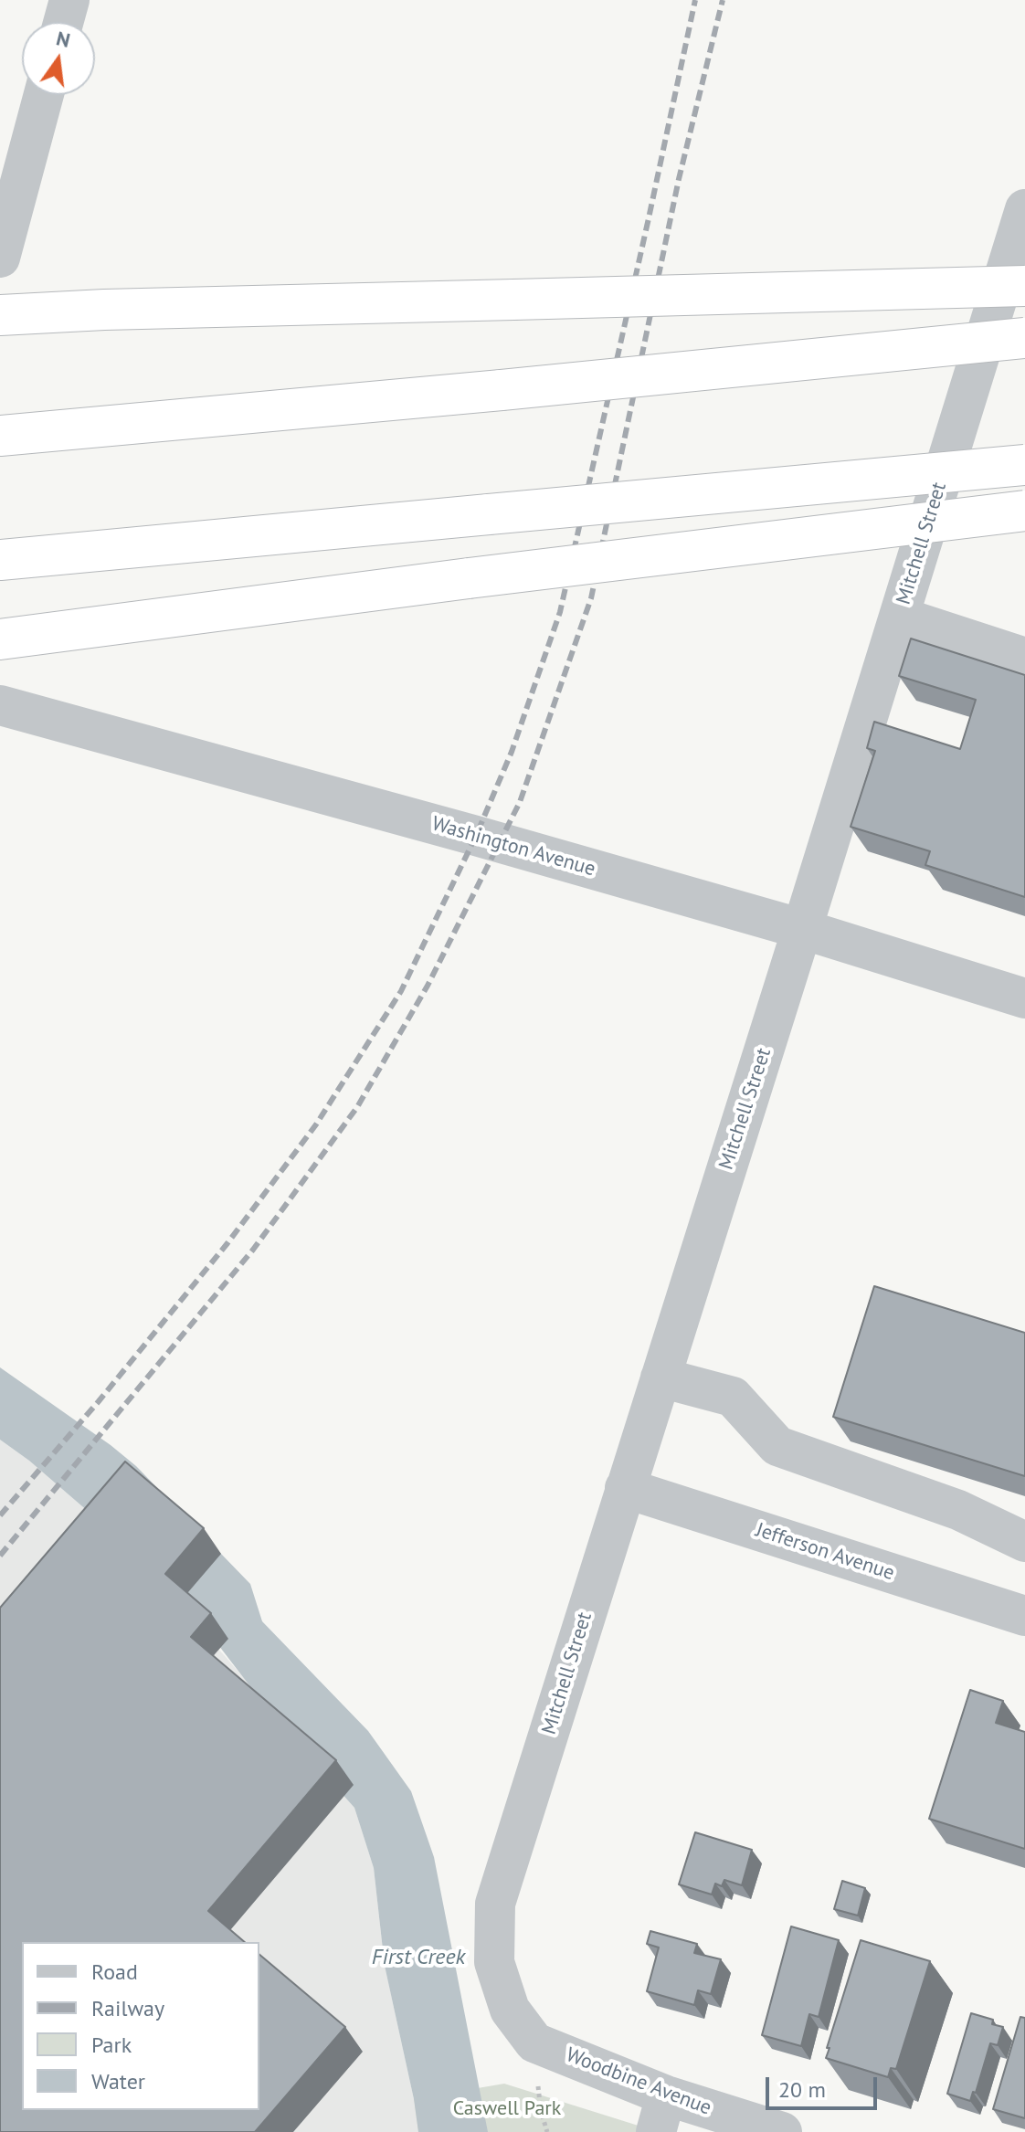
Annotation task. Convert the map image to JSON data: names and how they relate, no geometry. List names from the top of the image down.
{
  "streets": {
    "street": [
      "Mitchell Street",
      "Washington Avenue",
      "Jefferson Avenue",
      "Woodbine Avenue"
    ]
  },
  "crossings": [
    ["Mitchell Street", "Washington Avenue"],
    ["Mitchell Street", "Jefferson Avenue"],
    ["Mitchell Street", "Woodbine Avenue"]
  ],
  "water": ["First Creek"],
  "parks": ["Caswell Park"],
  "legend": [
    "Road",
    "Railway",
    "Park",
    "Water"
  ],
  "scale_bar": "20 m",
  "north": "top"
}
